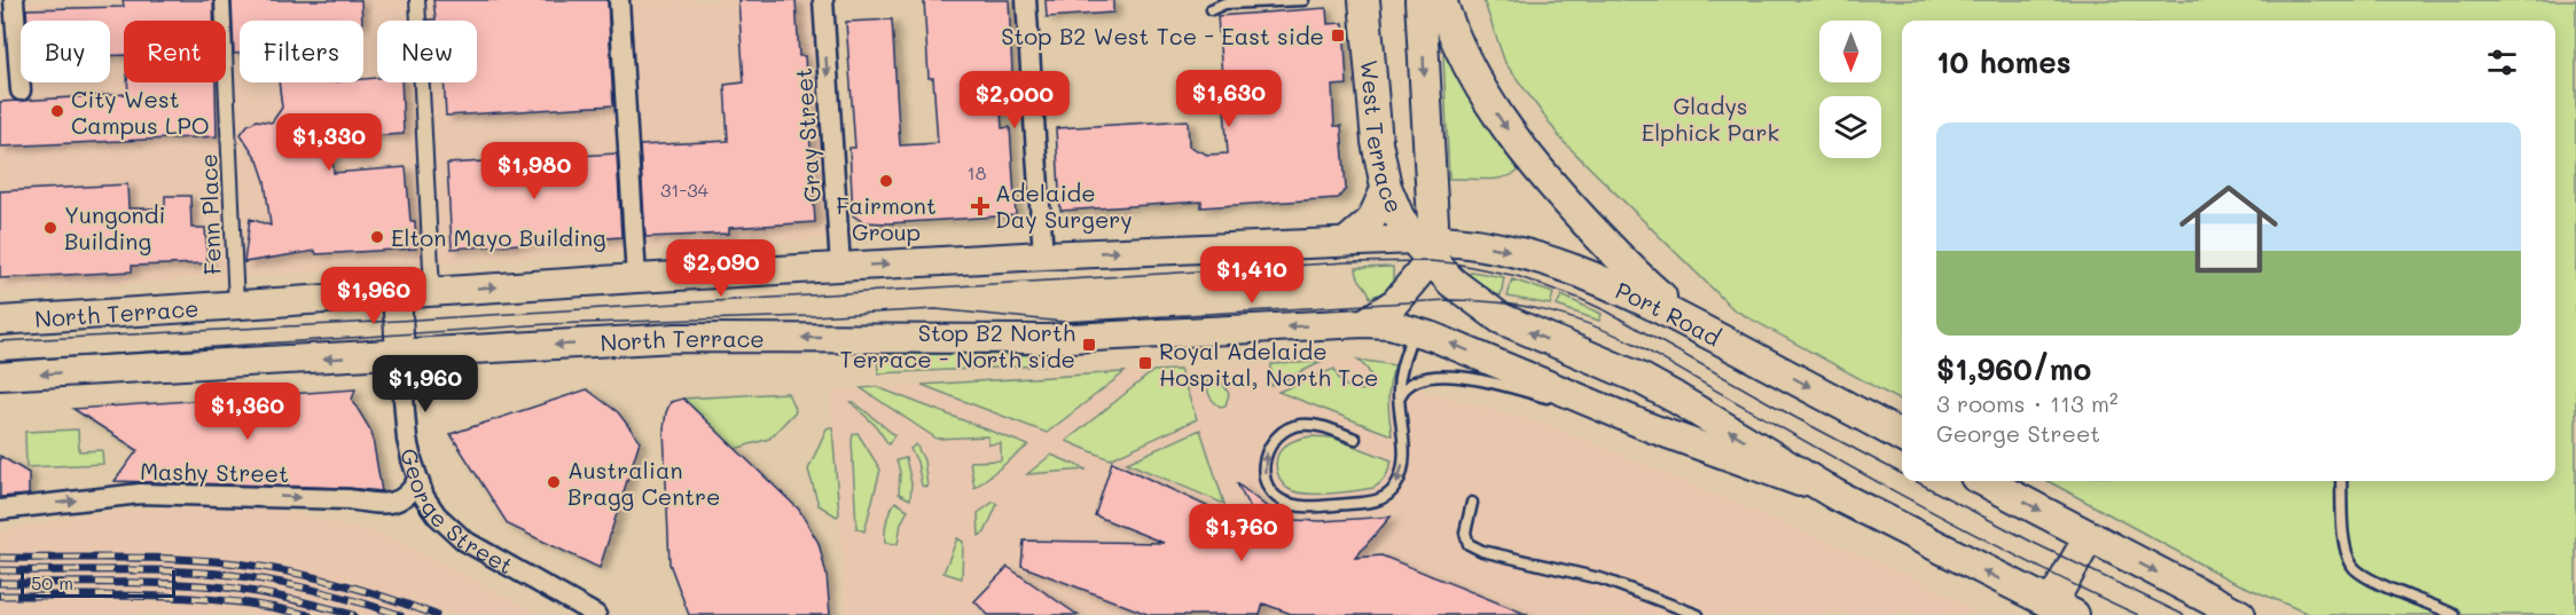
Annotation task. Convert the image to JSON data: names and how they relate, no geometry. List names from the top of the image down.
{
  "streets": {
    "main road": ["West Terrace", "North Terrace", "Port Road"],
    "street": [
      "Gray Street",
      "Fenn Place",
      "Mashy Street",
      "George Street"
    ]
  },
  "crossings": [
    ["Gray Street", "North Terrace"],
    ["West Terrace", "North Terrace"],
    ["West Terrace", "Port Road"],
    ["Fenn Place", "North Terrace"],
    ["North Terrace", "Port Road"],
    ["North Terrace", "George Street"],
    ["Mashy Street", "George Street"]
  ],
  "one_way": ["Gray Street", "Mashy Street"],
  "parks": ["Gladys Elphick Park"],
  "places": {
    "transit": ["Stop B2 West Tce - East side", "Stop B2 North Terrace - North side", "Royal Adelaide Hospital, North Tce"],
    "other": [
      "City West Campus LPO",
      "Fairmont Group",
      "Yungondi Building",
      "Elton Mayo Building",
      "Australian Bragg Centre"
    ],
    "health": ["Adelaide Day Surgery"]
  },
  "house_numbers": ["18", "31-34"],
  "scale_bar": "50 m",
  "north": "bottom",
  "page": {
    "chip": [
      "Buy",
      "Rent",
      "Filters",
      "New"
    ],
    "heading": "10 homes",
    "price": [
      "$1,630",
      "$2,000",
      "$1,330",
      "$1,980",
      "$2,090",
      "$1,410",
      "$1,960",
      "$1,960",
      "$1,360",
      "$1,760"
    ],
    "list": [
      {
        "name": "$1,960/mo",
        "note": "3 rooms · 113 m² · George Street"
      }
    ],
    "scale": "50 m"
  }
}
